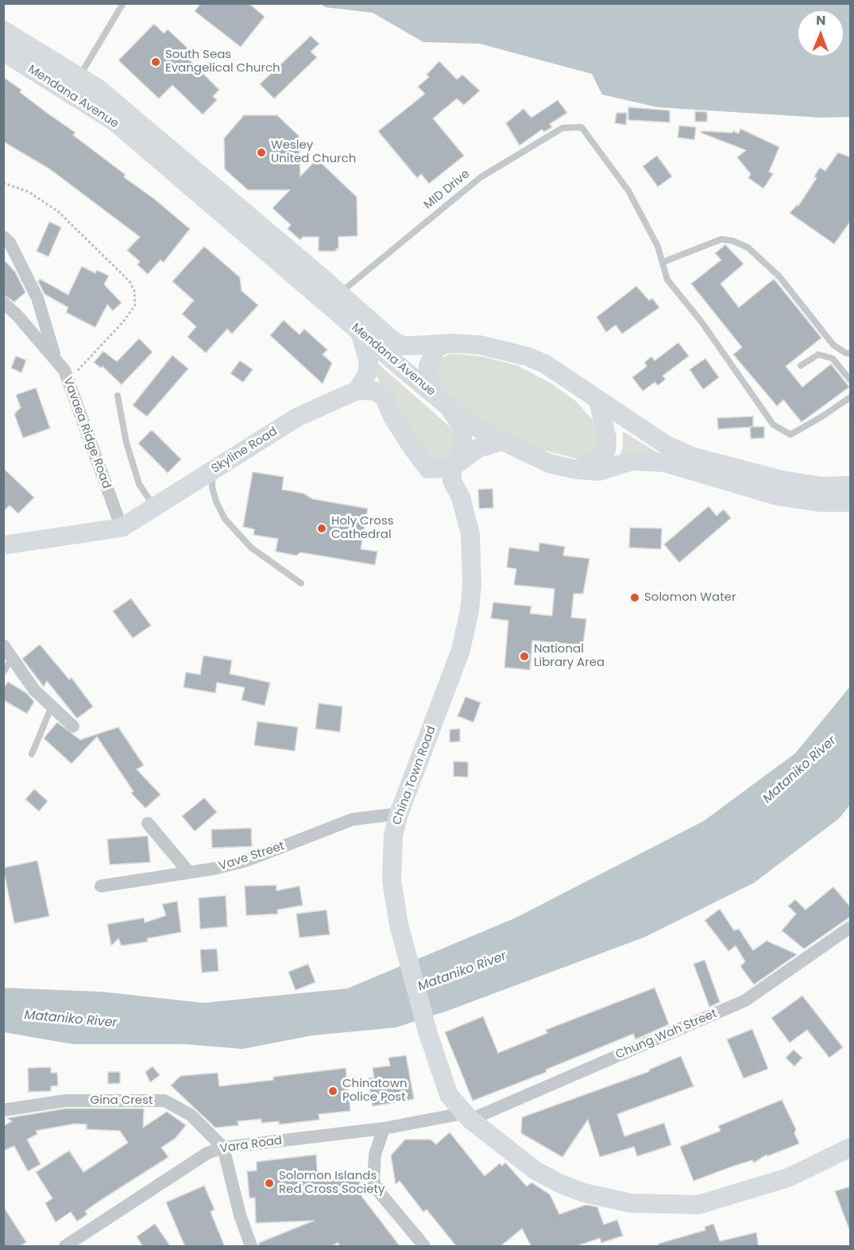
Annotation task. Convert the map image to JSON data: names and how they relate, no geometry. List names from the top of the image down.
{
  "streets": {
    "main road": ["Mendana Avenue", "Skyline Road", "China Town Road"],
    "street": [
      "Vavaea Ridge Road",
      "Vave Street",
      "Chung Wah Street",
      "Gina Crest",
      "Vara Road"
    ],
    "lane": ["MID Drive"]
  },
  "crossings": [
    ["Mendana Avenue", "MID Drive"],
    ["Vavaea Ridge Road", "Skyline Road"],
    ["China Town Road", "Vave Street"],
    ["China Town Road", "Chung Wah Street"],
    ["China Town Road", "Vara Road"],
    ["Chung Wah Street", "Vara Road"],
    ["Gina Crest", "Vara Road"]
  ],
  "water": ["Mataniko River"],
  "places": [
    "South Seas Evangelical Church",
    "Wesley United Church",
    "Holy Cross Cathedral",
    "Solomon Water",
    "National Library Area",
    "Chinatown Police Post",
    "Solomon Islands Red Cross Society"
  ],
  "north": "top"
}
